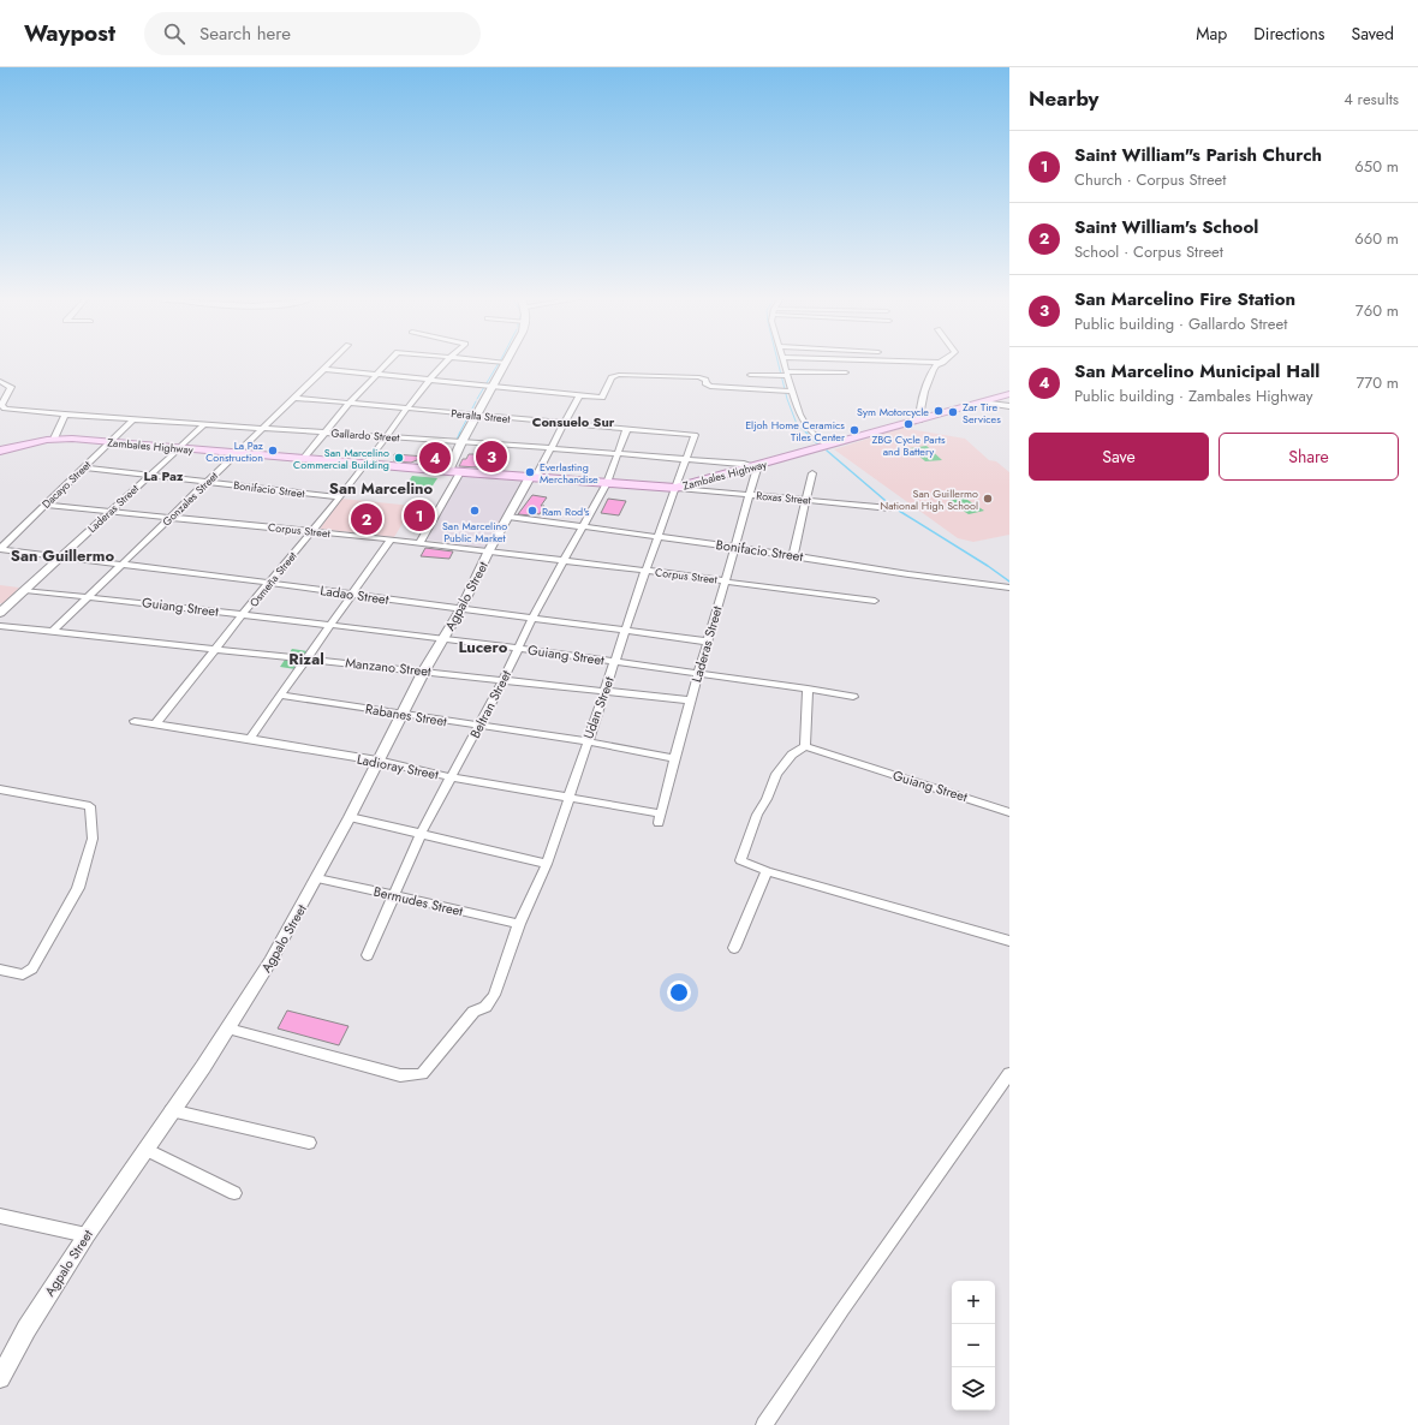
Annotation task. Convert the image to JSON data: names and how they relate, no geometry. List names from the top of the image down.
{
  "streets": {
    "main road": ["Zambales Highway"],
    "street": [
      "Peralta Street",
      "Gallardo Street",
      "Dacayo Street",
      "Bonifacio Street",
      "Roxas Street",
      "Gonzales Street",
      "Laderas Street",
      "Corpus Street",
      "Osmeña Street",
      "Ladao Street",
      "Agpalo Street",
      "Guiang Street",
      "Manzano Street",
      "Beltran Street",
      "Udan Street",
      "Rabanes Street",
      "Ladioray Street",
      "Bermudes Street"
    ]
  },
  "crossings": [
    ["Peralta Street", "Gonzales Street"],
    ["Peralta Street", "Osmeña Street"],
    ["Peralta Street", "Agpalo Street"],
    ["Peralta Street", "Beltran Street"],
    ["Peralta Street", "Udan Street"],
    ["Gallardo Street", "Zambales Highway"],
    ["Gallardo Street", "Dacayo Street"],
    ["Gallardo Street", "Gonzales Street"],
    ["Gallardo Street", "Laderas Street"],
    ["Gallardo Street", "Osmeña Street"],
    ["Gallardo Street", "Agpalo Street"],
    ["Gallardo Street", "Beltran Street"],
    ["Gallardo Street", "Udan Street"],
    ["Zambales Highway", "Dacayo Street"],
    ["Zambales Highway", "Roxas Street"],
    ["Zambales Highway", "Gonzales Street"],
    ["Zambales Highway", "Laderas Street"],
    ["Zambales Highway", "Osmeña Street"],
    ["Zambales Highway", "Agpalo Street"],
    ["Zambales Highway", "Beltran Street"],
    ["Zambales Highway", "Udan Street"],
    ["Dacayo Street", "Bonifacio Street"],
    ["Dacayo Street", "Corpus Street"],
    ["Dacayo Street", "Ladao Street"],
    ["Bonifacio Street", "Gonzales Street"],
    ["Bonifacio Street", "Laderas Street"],
    ["Bonifacio Street", "Osmeña Street"],
    ["Bonifacio Street", "Agpalo Street"],
    ["Bonifacio Street", "Beltran Street"],
    ["Bonifacio Street", "Udan Street"],
    ["Roxas Street", "Laderas Street"],
    ["Roxas Street", "Udan Street"],
    ["Gonzales Street", "Corpus Street"],
    ["Gonzales Street", "Ladao Street"],
    ["Gonzales Street", "Guiang Street"],
    ["Gonzales Street", "Manzano Street"],
    ["Laderas Street", "Corpus Street"],
    ["Laderas Street", "Ladao Street"],
    ["Laderas Street", "Guiang Street"],
    ["Laderas Street", "Manzano Street"],
    ["Laderas Street", "Rabanes Street"],
    ["Laderas Street", "Ladioray Street"],
    ["Corpus Street", "Osmeña Street"],
    ["Corpus Street", "Agpalo Street"],
    ["Corpus Street", "Beltran Street"],
    ["Corpus Street", "Udan Street"],
    ["Osmeña Street", "Ladao Street"],
    ["Osmeña Street", "Guiang Street"],
    ["Osmeña Street", "Manzano Street"],
    ["Osmeña Street", "Ladioray Street"],
    ["Ladao Street", "Agpalo Street"],
    ["Ladao Street", "Beltran Street"],
    ["Ladao Street", "Udan Street"],
    ["Agpalo Street", "Guiang Street"],
    ["Agpalo Street", "Manzano Street"],
    ["Agpalo Street", "Udan Street"],
    ["Agpalo Street", "Rabanes Street"],
    ["Agpalo Street", "Ladioray Street"],
    ["Agpalo Street", "Bermudes Street"],
    ["Guiang Street", "Beltran Street"],
    ["Guiang Street", "Udan Street"],
    ["Manzano Street", "Beltran Street"],
    ["Manzano Street", "Udan Street"],
    ["Beltran Street", "Rabanes Street"],
    ["Beltran Street", "Ladioray Street"],
    ["Beltran Street", "Bermudes Street"],
    ["Udan Street", "Rabanes Street"],
    ["Udan Street", "Ladioray Street"],
    ["Udan Street", "Bermudes Street"]
  ],
  "districts": [
    "Consuelo Sur",
    "La Paz",
    "San Marcelino",
    "San Guillermo",
    "Lucero",
    "Rizal"
  ],
  "places": [
    "Sym Motorcycle",
    "Zar Tire Services",
    "ZBG Cycle Parts and Battery",
    "Eljoh Home Ceramics Tiles Center",
    "La Paz Construction",
    "San Marcelino Commercial Building",
    "Everlasting Merchandise",
    "San Guillermo National High School",
    "San Marcelino Public Market",
    "Ram Rod's"
  ],
  "page": {
    "header": "Waypost",
    "search": "Search here",
    "nav": ["Map", "Directions", "Saved"],
    "heading": ["Nearby", "4 results"],
    "list": [
      {
        "mark": "1",
        "name": "Saint William\"s Parish Church",
        "note": "Church · Corpus Street",
        "value": "650 m"
      },
      {
        "mark": "2",
        "name": "Saint William's School",
        "note": "School · Corpus Street",
        "value": "660 m"
      },
      {
        "mark": "3",
        "name": "San Marcelino Fire Station",
        "note": "Public building · Gallardo Street",
        "value": "760 m"
      },
      {
        "mark": "4",
        "name": "San Marcelino Municipal Hall",
        "note": "Public building · Zambales Highway",
        "value": "770 m"
      }
    ],
    "buttons": ["Save", "Share"],
    "pins": [
      "3",
      "4",
      "1",
      "2"
    ],
    "map_buttons": ["+", "−"]
  }
}
